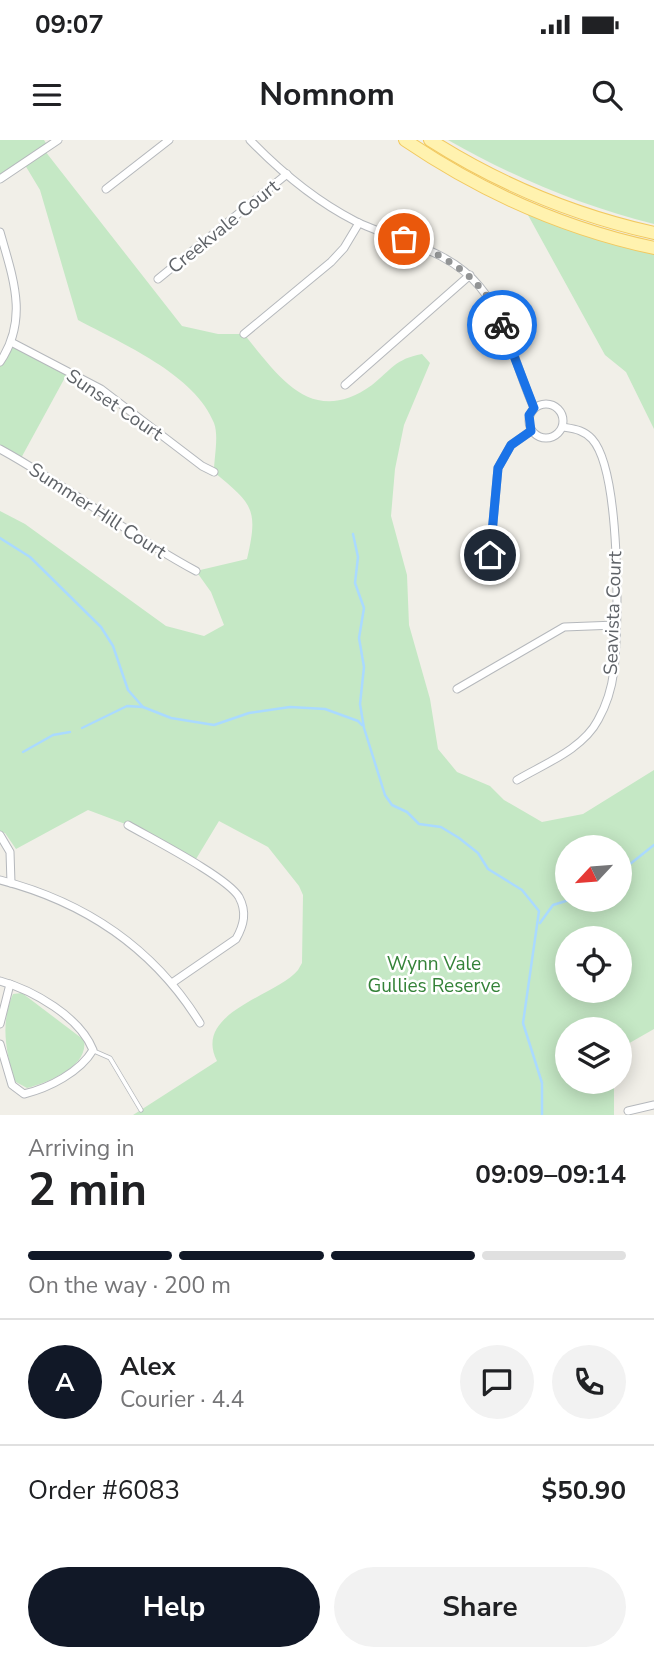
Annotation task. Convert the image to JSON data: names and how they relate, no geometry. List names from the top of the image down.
{
  "streets": {
    "street": [
      "Creekvale Court",
      "Sunset Court",
      "Summer Hill Court",
      "Seavista Court"
    ]
  },
  "parks": ["Wynn Vale Gullies Reserve"],
  "north": "bottom left",
  "page": {
    "status": "09:07",
    "header": "Nomnom",
    "heading": ["2 min", "Arriving in", "09:09–09:14"],
    "panel": [
      "Alex",
      "Courier · 4.4",
      "Order #6083",
      "$50.90"
    ],
    "bar": "On the way · 200 m",
    "round": "A",
    "buttons": ["Help", "Share"]
  }
}
